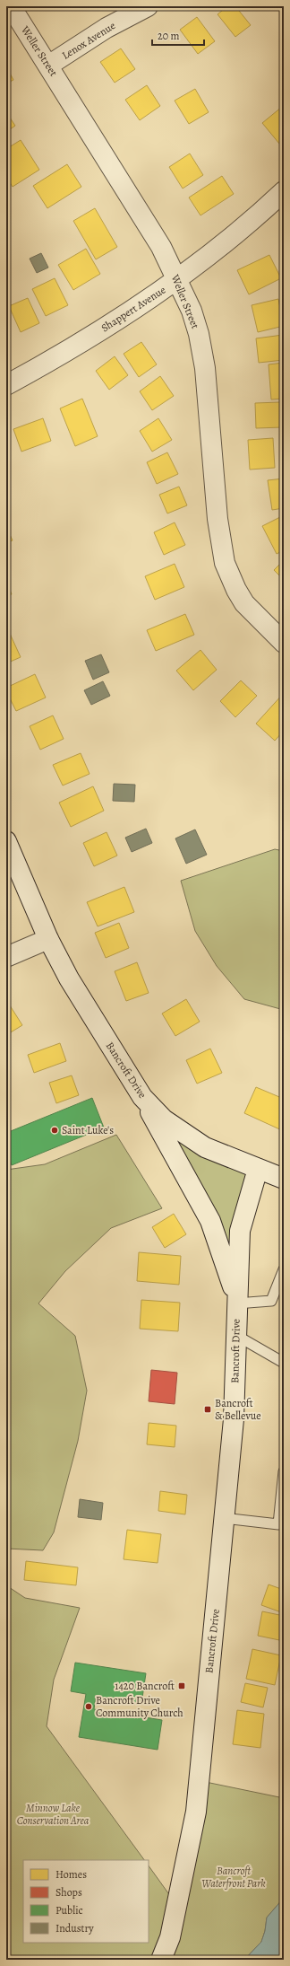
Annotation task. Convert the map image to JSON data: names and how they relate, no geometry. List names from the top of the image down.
{
  "streets": {
    "street": [
      "Lenox Avenue",
      "Weller Street",
      "Shappert Avenue",
      "Bancroft Drive"
    ]
  },
  "crossings": [
    ["Lenox Avenue", "Weller Street"],
    ["Weller Street", "Shappert Avenue"]
  ],
  "parks": ["Minnow Lake Conservation Area", "Bancroft Waterfront Park"],
  "places": {
    "other": ["Saint Luke's", "Bancroft Drive Community Church"],
    "transit": ["Bancroft & Bellevue", "1420 Bancroft"]
  },
  "legend": [
    "Homes",
    "Shops",
    "Public",
    "Industry"
  ],
  "scale_bar": "20 m"
}
